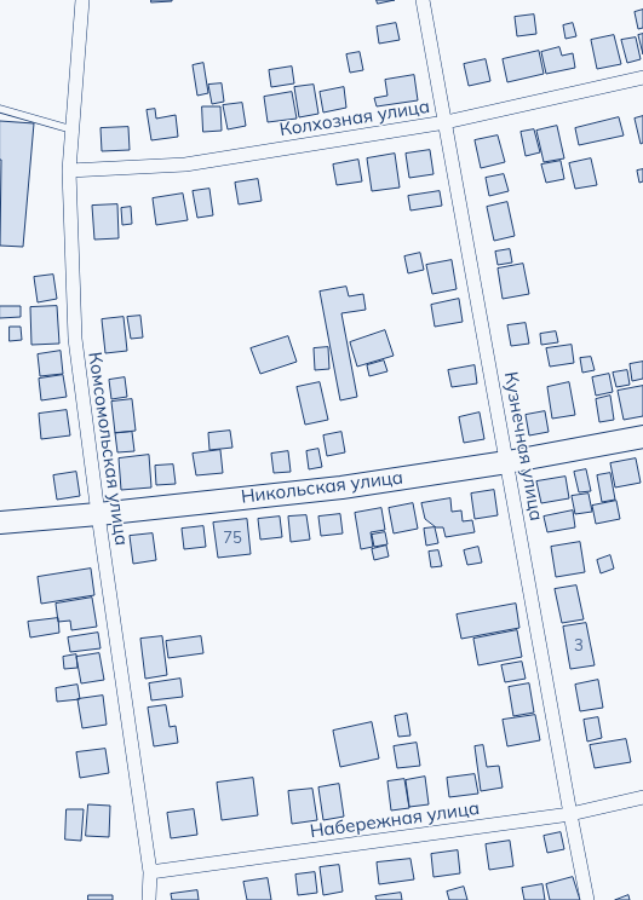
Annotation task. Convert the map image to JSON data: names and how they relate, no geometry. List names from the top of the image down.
{
  "streets": {
    "main road": ["Никольская улица"],
    "street": [
      "Колхозная улица",
      "Кузнечная улица",
      "Комсомольская улица",
      "Набережная улица"
    ]
  },
  "crossings": [
    ["Колхозная улица", "Кузнечная улица"],
    ["Колхозная улица", "Комсомольская улица"],
    ["Кузнечная улица", "Никольская улица"],
    ["Кузнечная улица", "Набережная улица"],
    ["Комсомольская улица", "Никольская улица"],
    ["Комсомольская улица", "Набережная улица"]
  ],
  "house_numbers": ["75", "3"]
}
